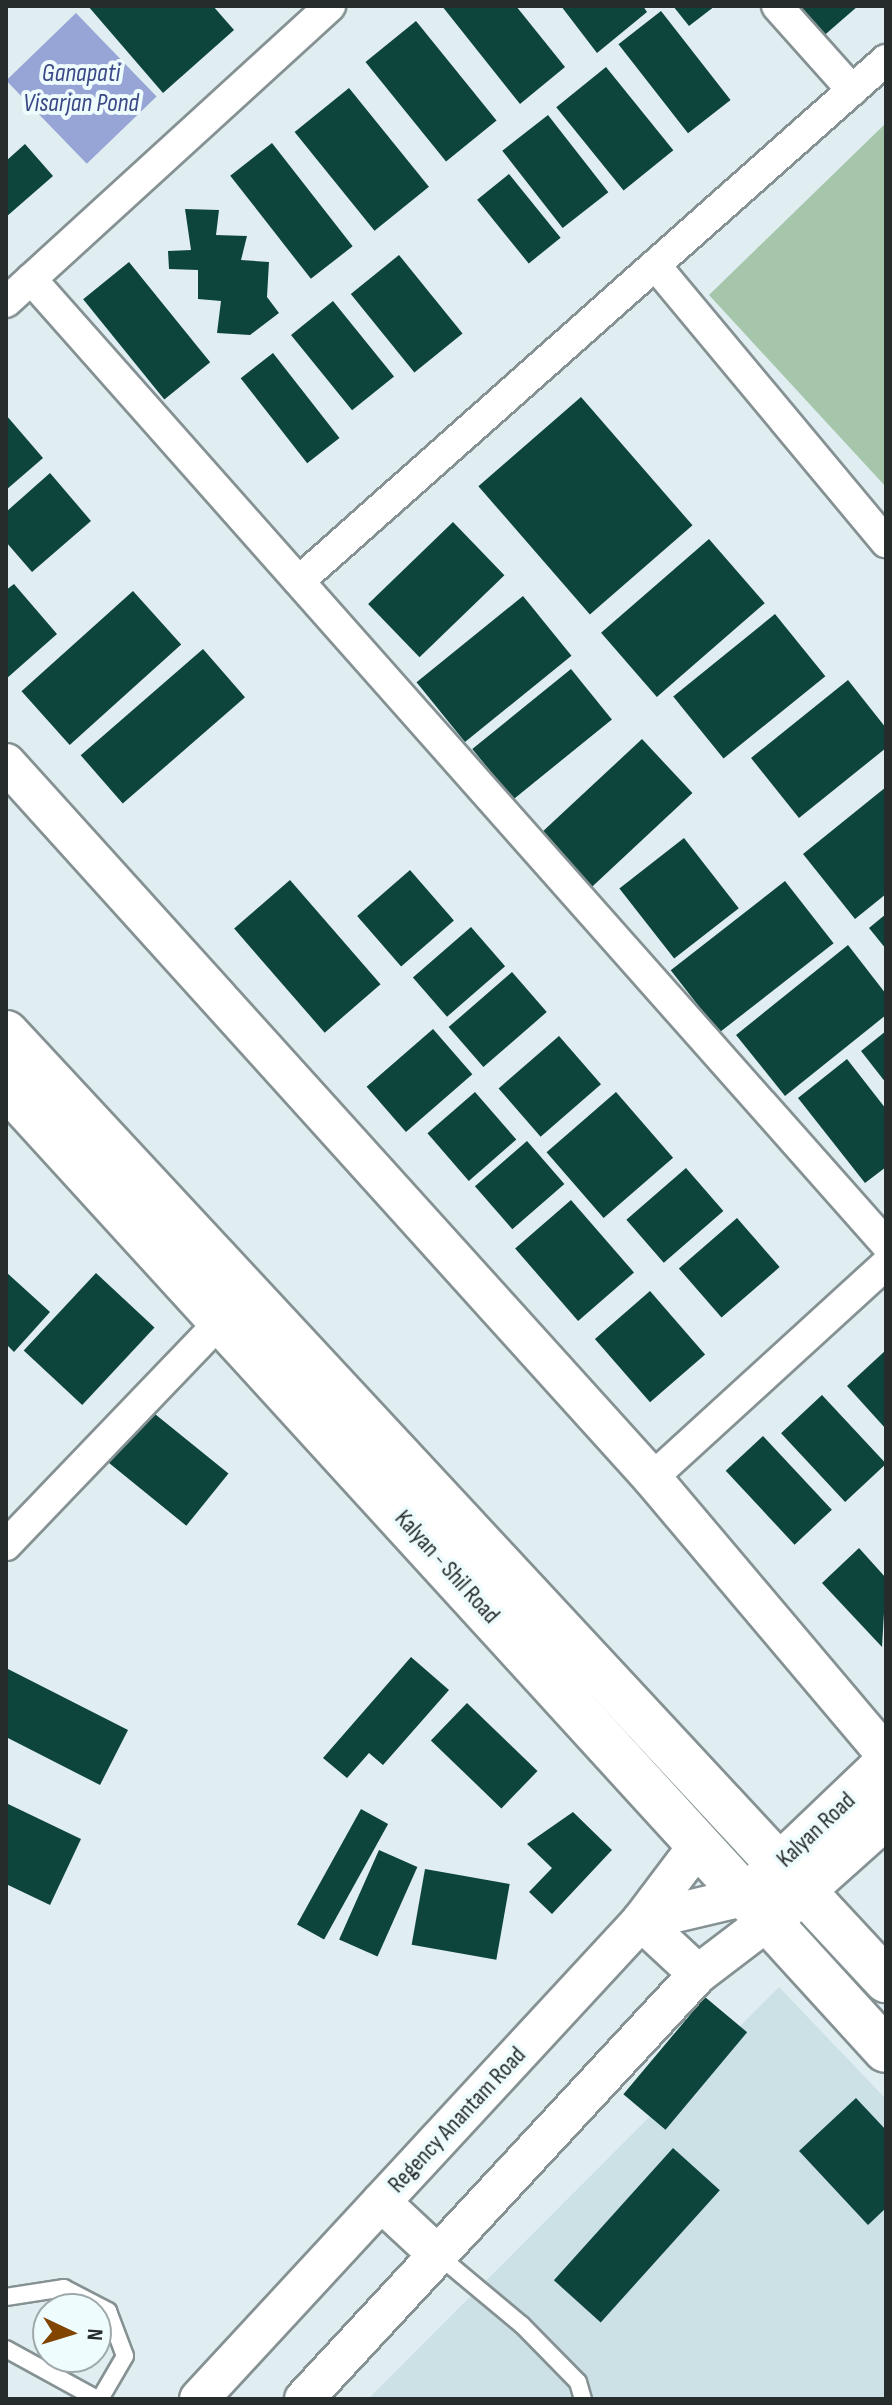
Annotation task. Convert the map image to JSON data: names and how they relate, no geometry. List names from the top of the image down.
{
  "streets": {
    "main road": ["Kalyan - Shil Road", "Kalyan Road"],
    "street": ["Regency Anantam Road"]
  },
  "crossings": [
    ["Kalyan - Shil Road", "Kalyan Road"],
    ["Kalyan - Shil Road", "Regency Anantam Road"]
  ],
  "water": ["Ganapati Visarjan Pond"],
  "north": "right"
}
